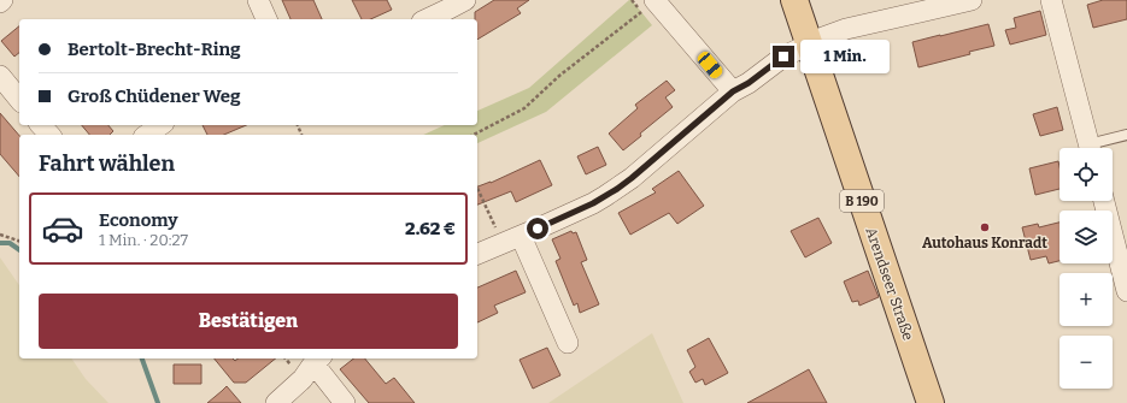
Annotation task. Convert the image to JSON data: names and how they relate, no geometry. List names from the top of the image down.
{
  "streets": {
    "main road": ["B 190", "Arendseer Straße"]
  },
  "places": ["Autohaus Konradt"],
  "page": {
    "banner": ["Bertolt-Brecht-Ring", "Groß Chüdener Weg"],
    "bubble": "1 Min.",
    "heading": "Fahrt wählen",
    "map_buttons": ["+", "−"],
    "list": [
      {
        "name": "Economy",
        "note": "1 Min. · 20:27",
        "value": "2.62 €"
      }
    ],
    "buttons": "Bestätigen"
  }
}
